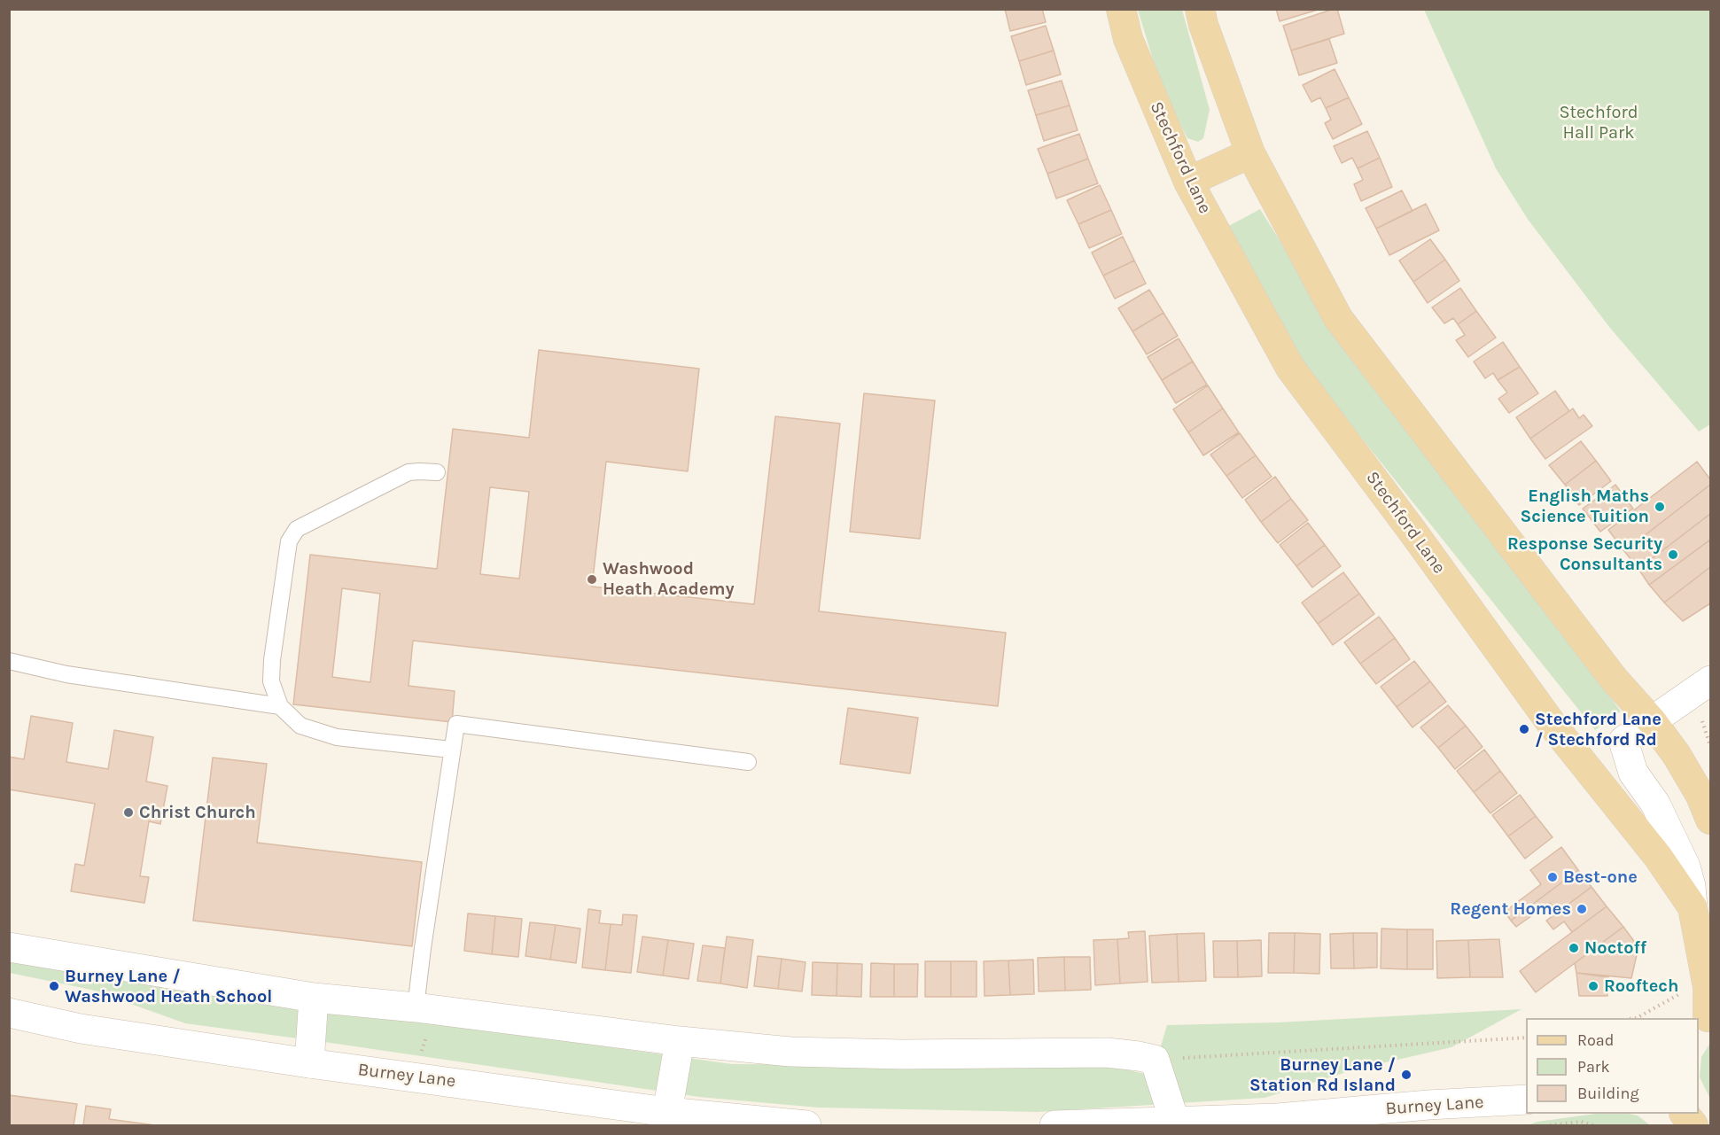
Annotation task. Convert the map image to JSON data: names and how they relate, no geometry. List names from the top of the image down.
{
  "streets": {
    "main road": ["Stechford Lane"],
    "street": ["Burney Lane"]
  },
  "parks": ["Stechford Hall Park"],
  "places": [
    "English Maths Science Tuition",
    "Response Security Consultants",
    "Washwood Heath Academy",
    "Stechford Lane / Stechford Rd",
    "Christ Church",
    "Best-one",
    "Regent Homes",
    "Noctoff",
    "Burney Lane / Washwood Heath School",
    "Rooftech",
    "Burney Lane / Station Rd Island"
  ],
  "legend": ["Road", "Park", "Building"]
}
